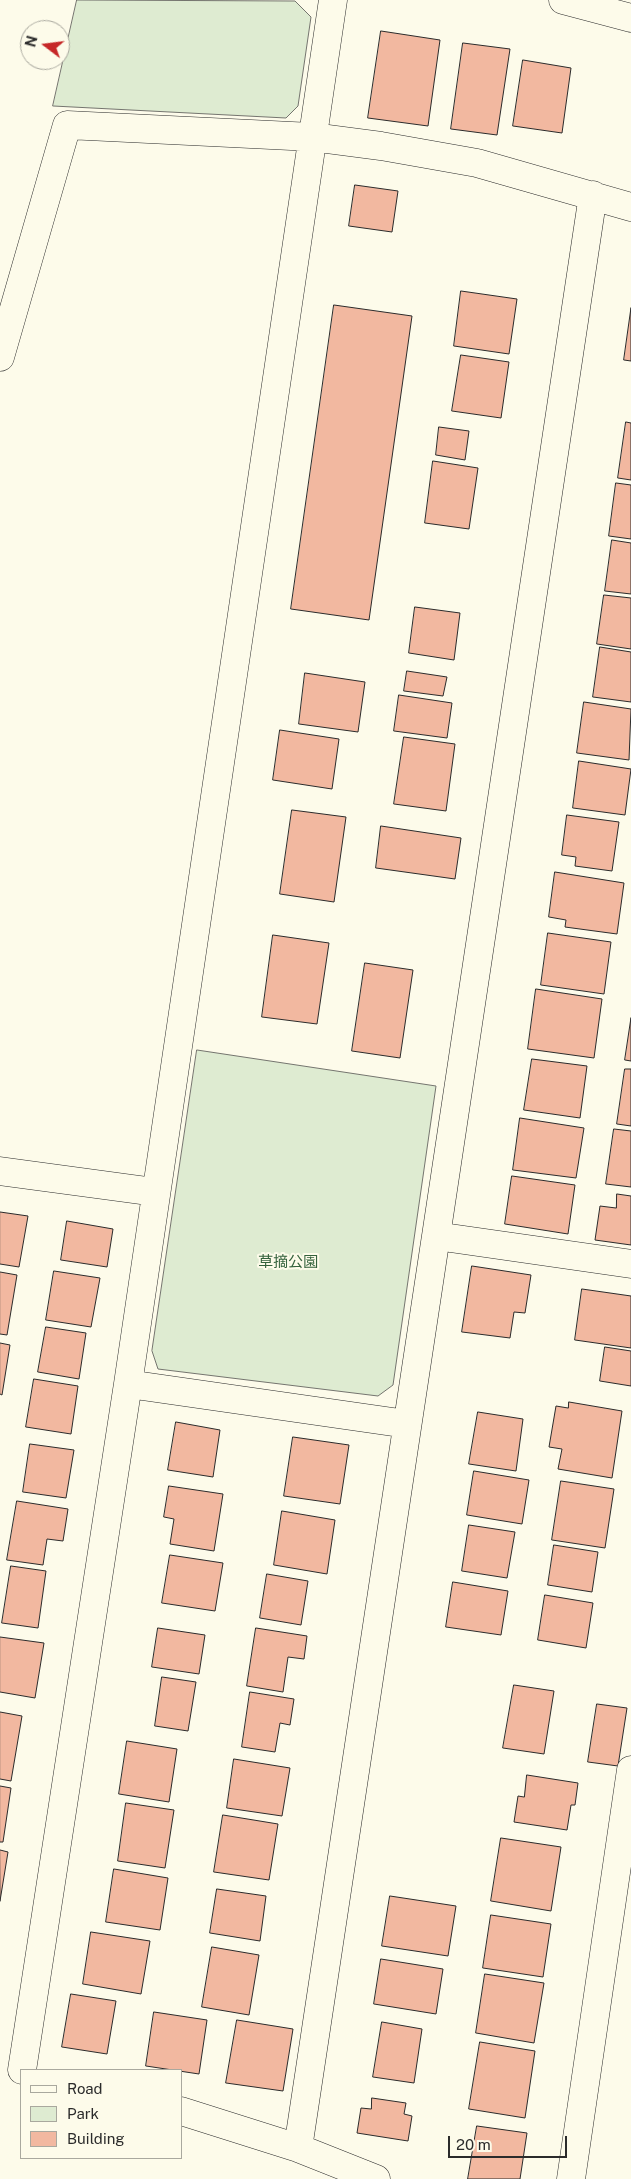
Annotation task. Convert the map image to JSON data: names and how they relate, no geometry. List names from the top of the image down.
{
  "parks": ["草摘公園"],
  "legend": ["Road", "Park", "Building"],
  "scale_bar": "20 m",
  "north": "left"
}
